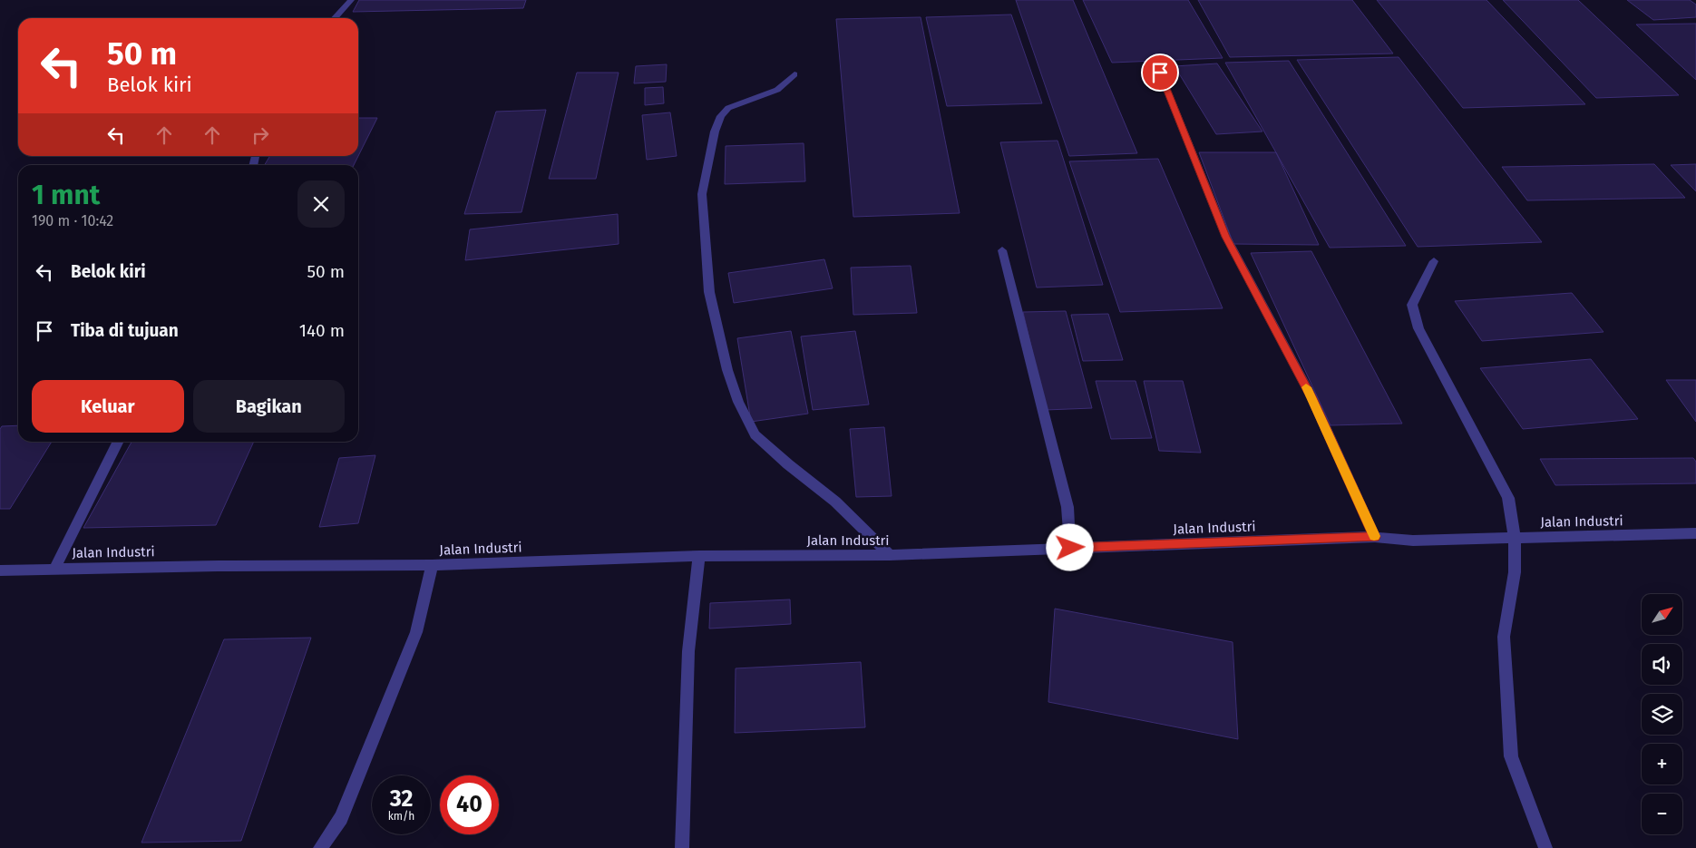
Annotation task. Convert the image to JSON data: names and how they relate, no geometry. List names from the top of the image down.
{
  "streets": {
    "street": ["Jalan Industri"]
  },
  "north": "top right",
  "page": {
    "turn": ["50 m", "Belok kiri"],
    "heading": ["1 mnt", "190 m · 10:42"],
    "list": [
      {
        "name": "Belok kiri",
        "value": "50 m"
      },
      {
        "name": "Tiba di tujuan",
        "value": "140 m"
      }
    ],
    "buttons": ["Keluar", "Bagikan"],
    "map_buttons": ["+", "−"],
    "speed": "32 km/h",
    "limit": "40"
  }
}
